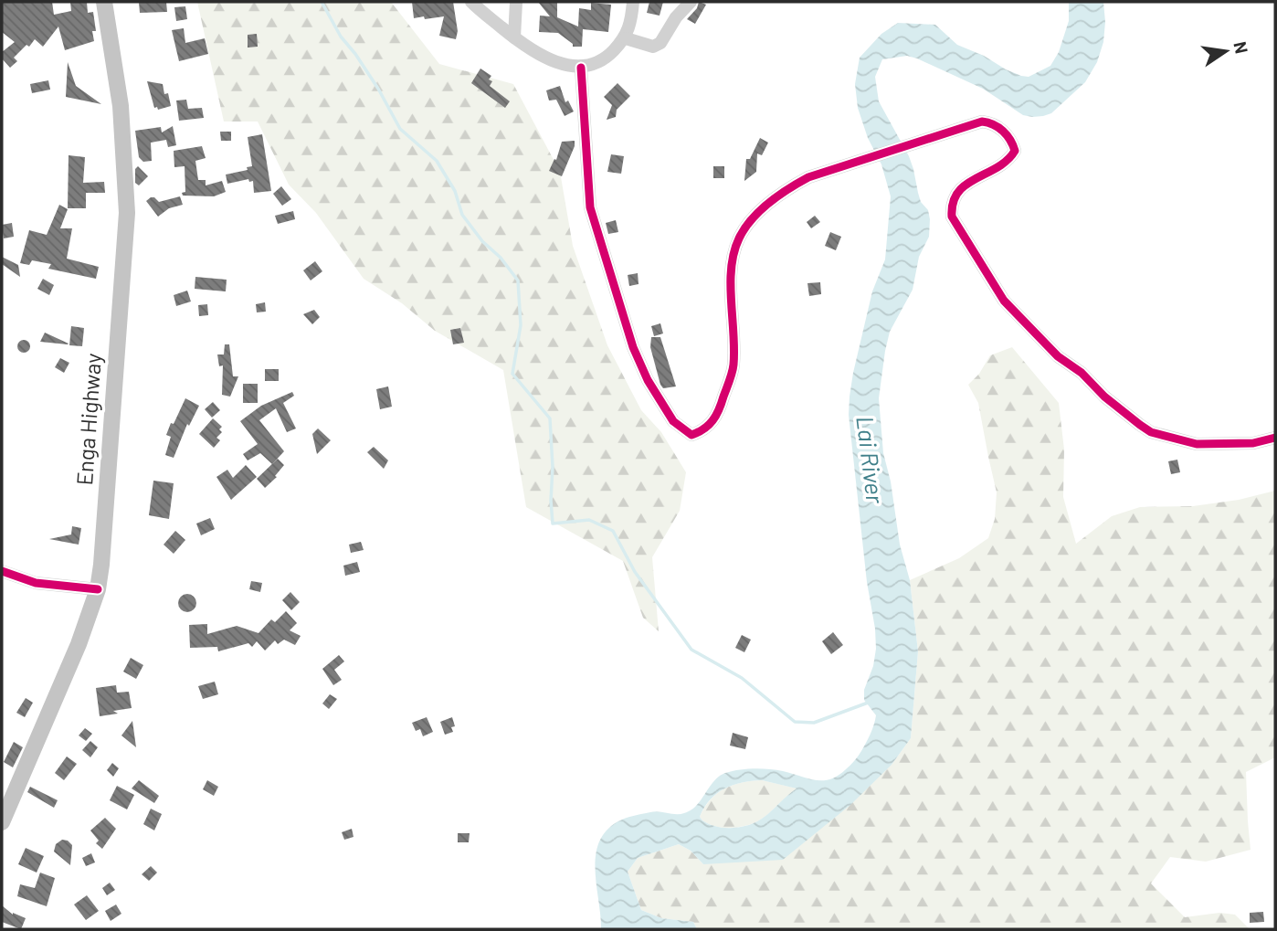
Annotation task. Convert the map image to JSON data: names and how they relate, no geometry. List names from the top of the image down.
{
  "streets": {
    "main road": ["Enga Highway"]
  },
  "water": ["Lai River"],
  "north": "right"
}
